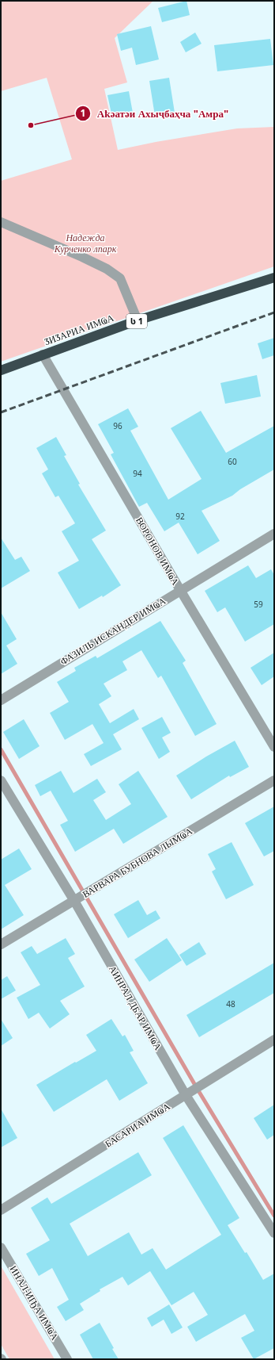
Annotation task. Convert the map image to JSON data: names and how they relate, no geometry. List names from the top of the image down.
{
  "streets": {
    "highway": ["ს 1", "ӠИӠАРИА ИМҨА"],
    "street": [
      "ВОРОНОВ ИМҨА",
      "ФАЗИЛЬ ИСКАНДЕР ИМҨА",
      "ВАРВАРА БУБНОВА ЛЫМҨА",
      "АИНРАЛ ДБАР ИМҨА",
      "БАСАРИА ИМҨА",
      "ИНАЛ-ИҦА ИМҨА"
    ]
  },
  "crossings": [
    ["ӠИӠАРИА ИМҨА", "ВОРОНОВ ИМҨА"],
    ["ВОРОНОВ ИМҨА", "ФАЗИЛЬ ИСКАНДЕР ИМҨА"],
    ["ВАРВАРА БУБНОВА ЛЫМҨА", "АИНРАЛ ДБАР ИМҨА"],
    ["АИНРАЛ ДБАР ИМҨА", "БАСАРИА ИМҨА"]
  ],
  "parks": ["Надежда Курченко лпарк"],
  "places": ["Аҟәатәи Ахыҷбаҳча \"Амра\""],
  "house_numbers": [
    "96",
    "60",
    "94",
    "92",
    "59",
    "48"
  ]
}
